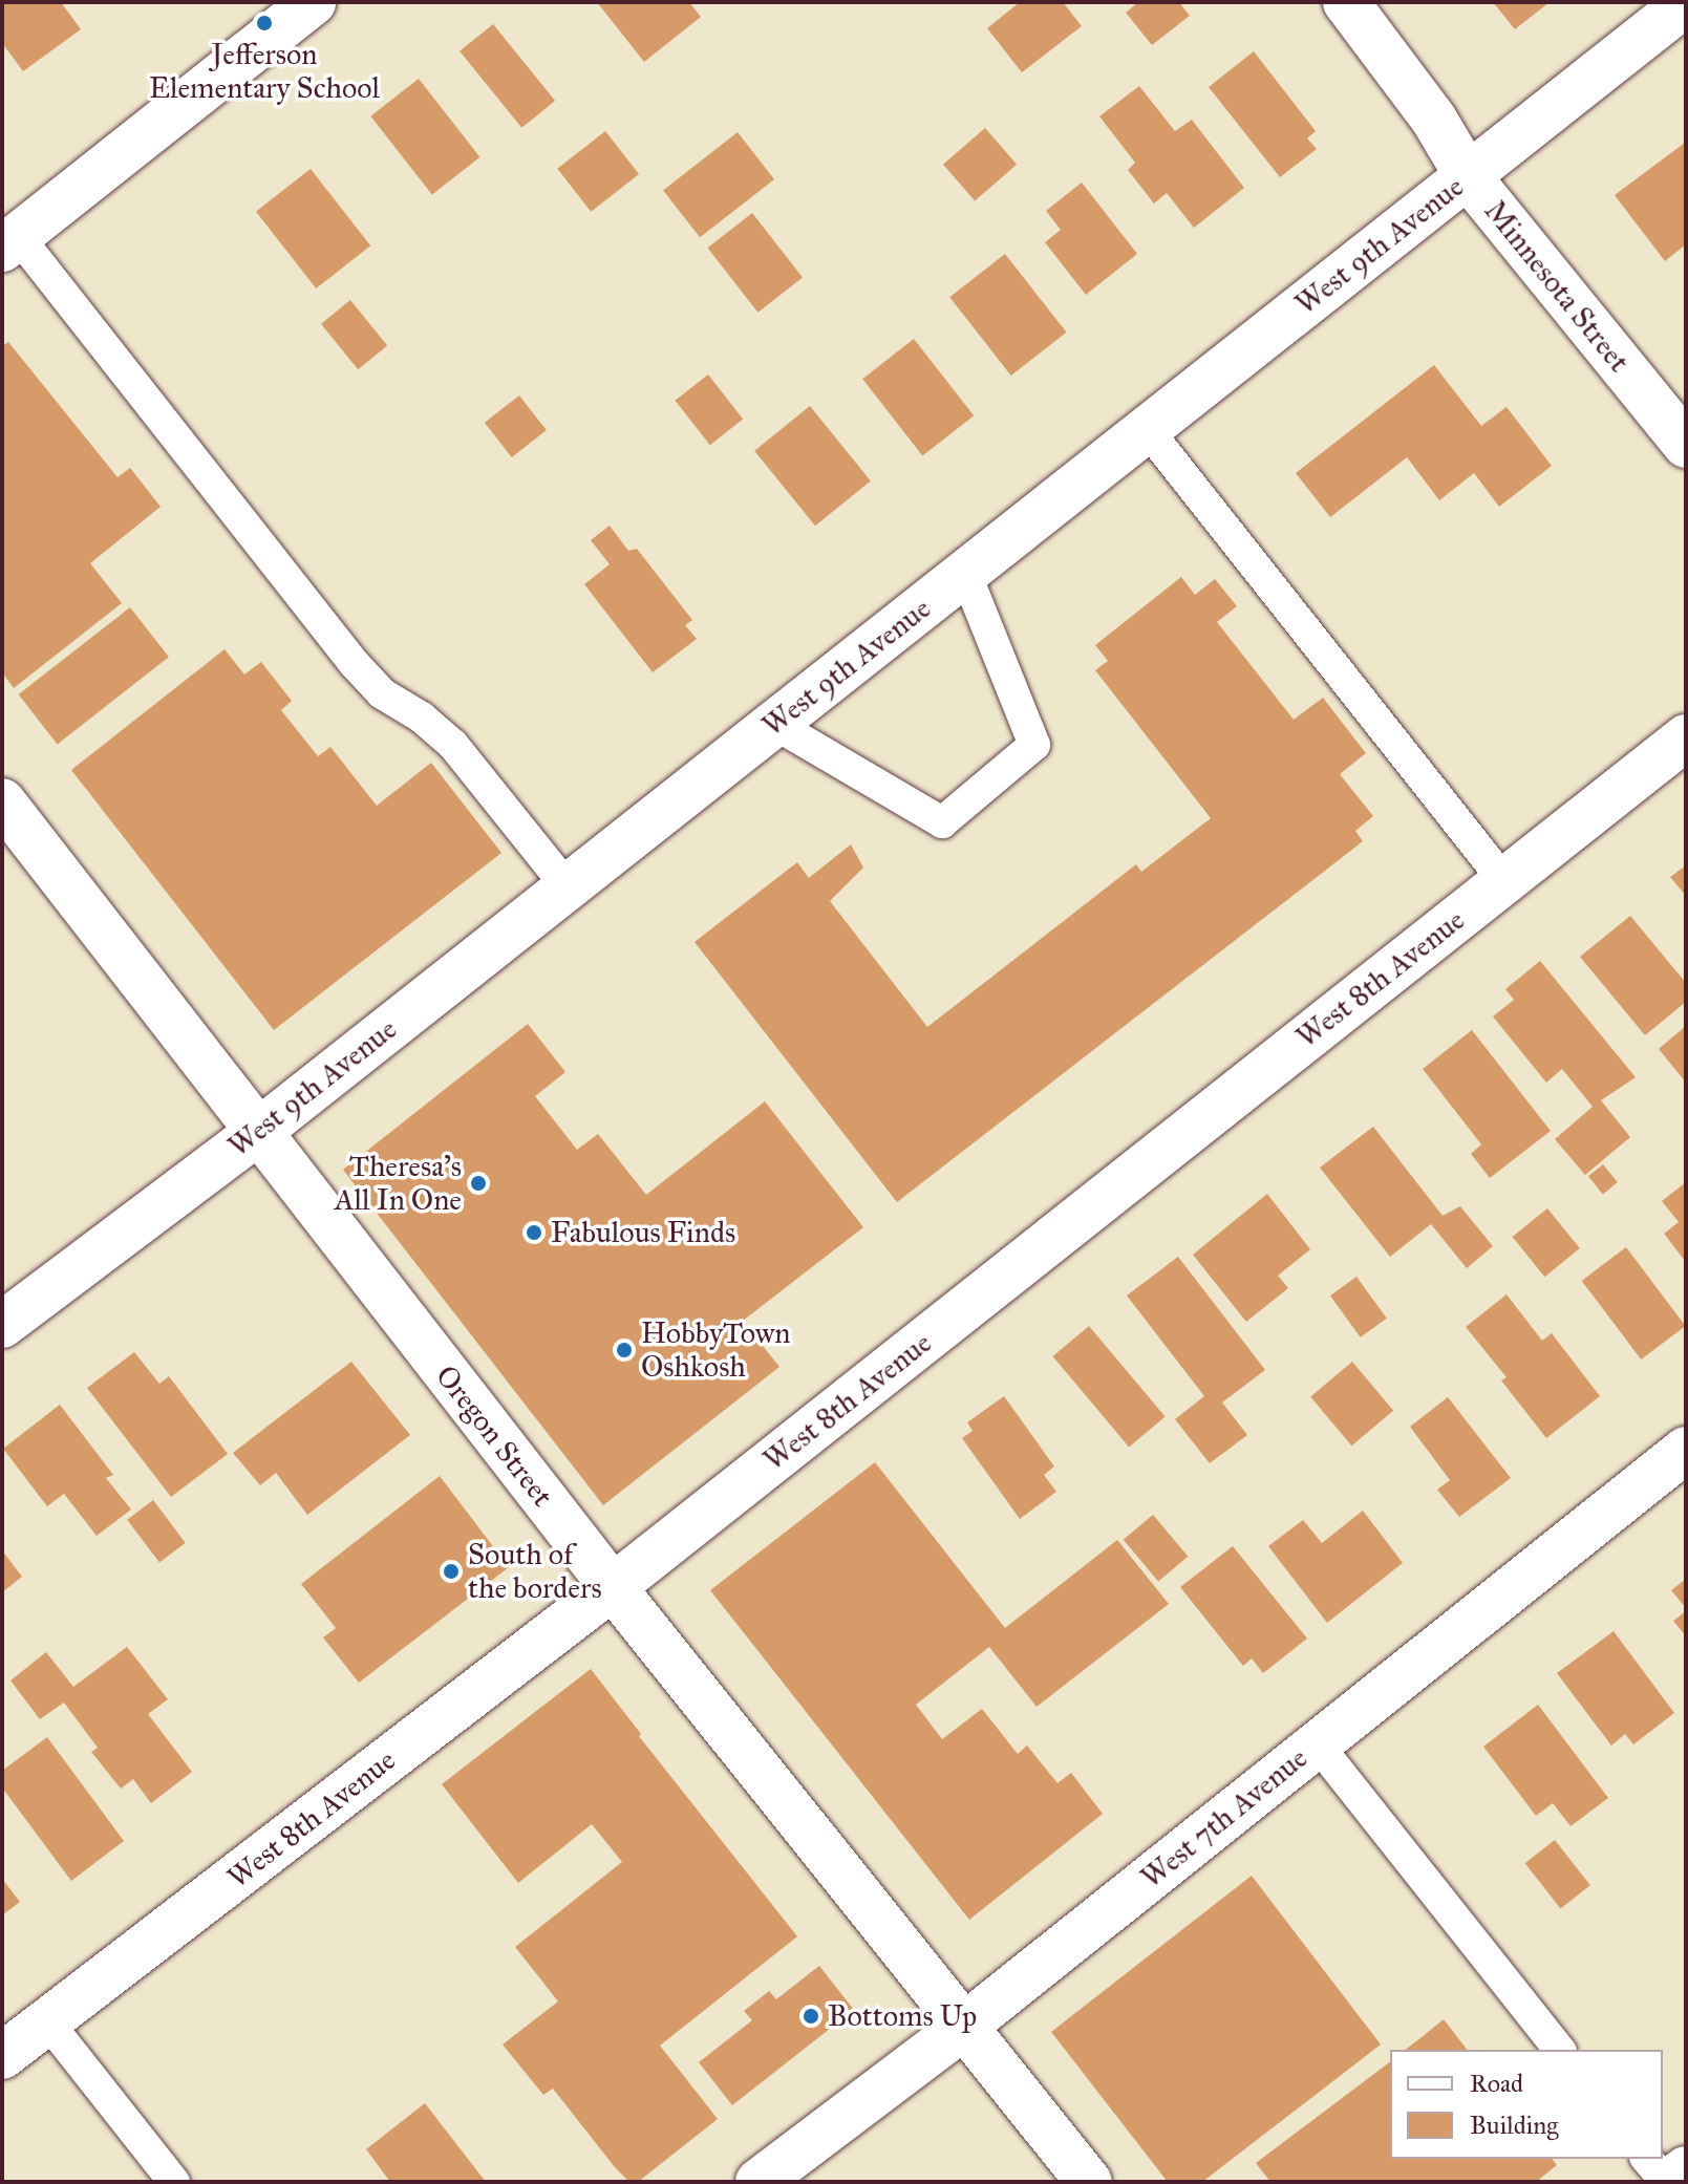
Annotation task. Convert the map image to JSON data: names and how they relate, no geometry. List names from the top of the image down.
{
  "streets": {
    "street": [
      "West 9th Avenue",
      "Minnesota Street",
      "West 8th Avenue",
      "Oregon Street",
      "West 7th Avenue"
    ]
  },
  "crossings": [
    ["West 9th Avenue", "Minnesota Street"],
    ["West 9th Avenue", "Oregon Street"],
    ["West 8th Avenue", "Oregon Street"],
    ["Oregon Street", "West 7th Avenue"]
  ],
  "places": [
    "Jefferson Elementary School",
    "Theresa's All In One",
    "Fabulous Finds",
    "HobbyTown Oshkosh",
    "South of the borders",
    "Bottoms Up"
  ],
  "legend": ["Road", "Building"]
}
